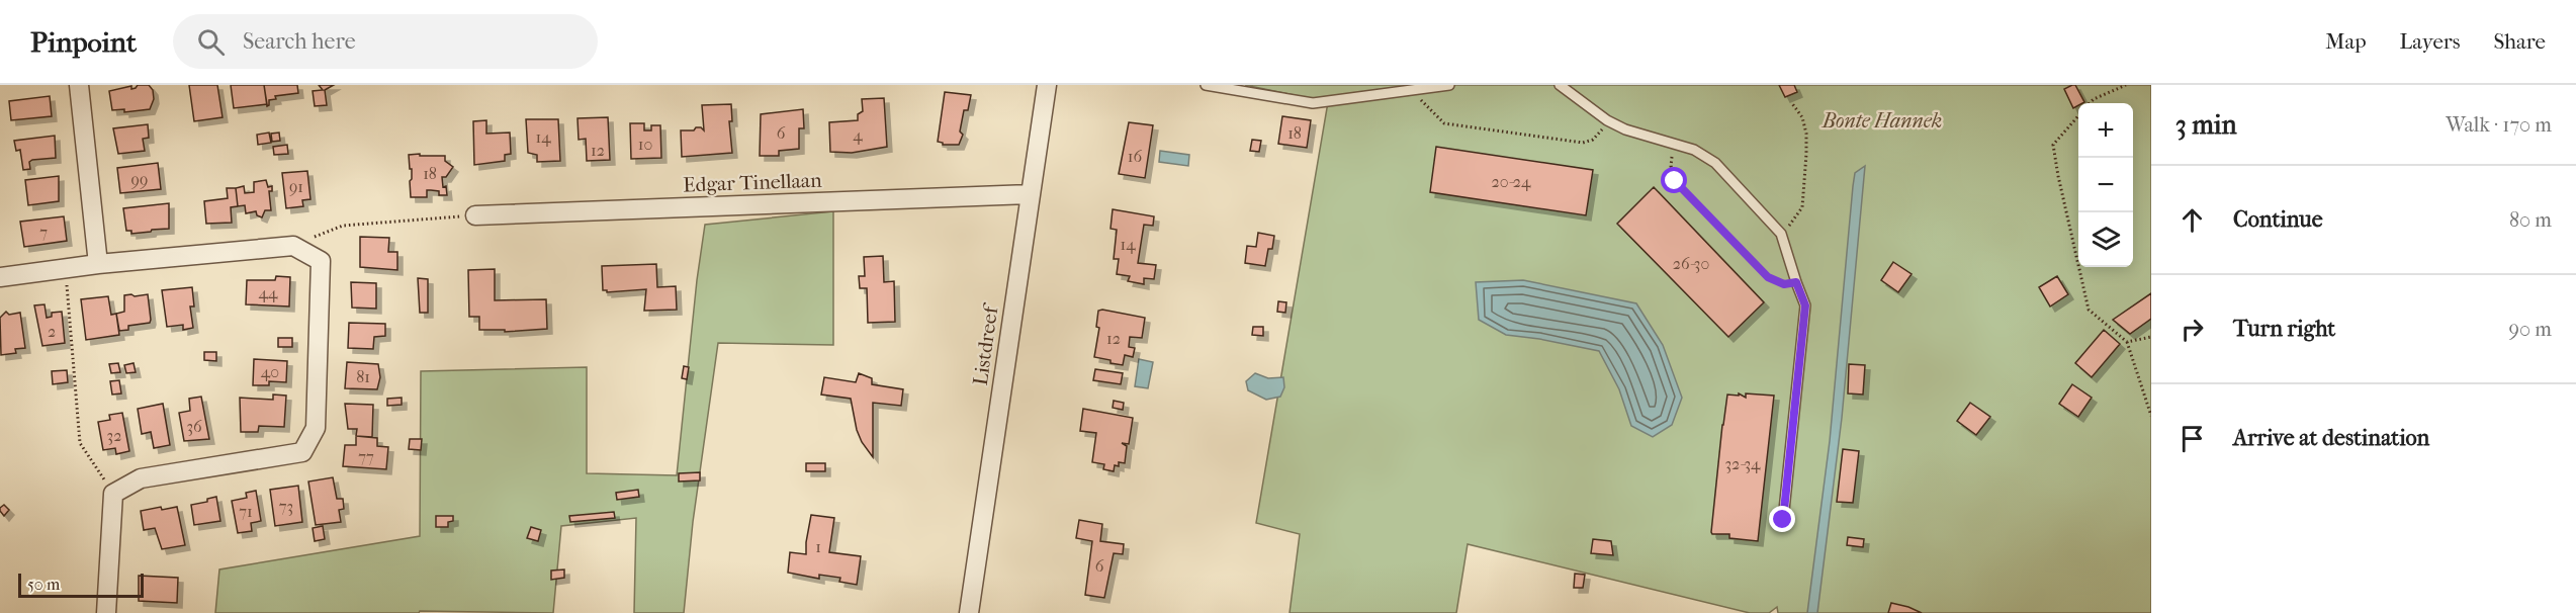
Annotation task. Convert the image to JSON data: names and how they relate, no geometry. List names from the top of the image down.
{
  "streets": {
    "street": ["Edgar Tinellaan", "Listdreef"]
  },
  "crossings": [
    ["Edgar Tinellaan", "Listdreef"]
  ],
  "parks": ["Bonte Hannek"],
  "house_numbers": [
    "6",
    "18",
    "4",
    "14",
    "10",
    "12",
    "16",
    "18",
    "99",
    "20-24",
    "91",
    "7",
    "14",
    "26-30",
    "44",
    "2",
    "12",
    "40",
    "81",
    "36",
    "32",
    "77",
    "32-34",
    "73",
    "71",
    "1",
    "6"
  ],
  "scale_bar": "50 m",
  "page": {
    "header": "Pinpoint",
    "search": "Search here",
    "nav": ["Map", "Layers", "Share"],
    "heading": ["3 min", "Walk · 170 m"],
    "map_buttons": ["+", "−"],
    "list": [
      ["Continue", "80 m"],
      ["Turn right", "90 m"],
      "Arrive at destination"
    ],
    "scale": "50 m"
  }
}
